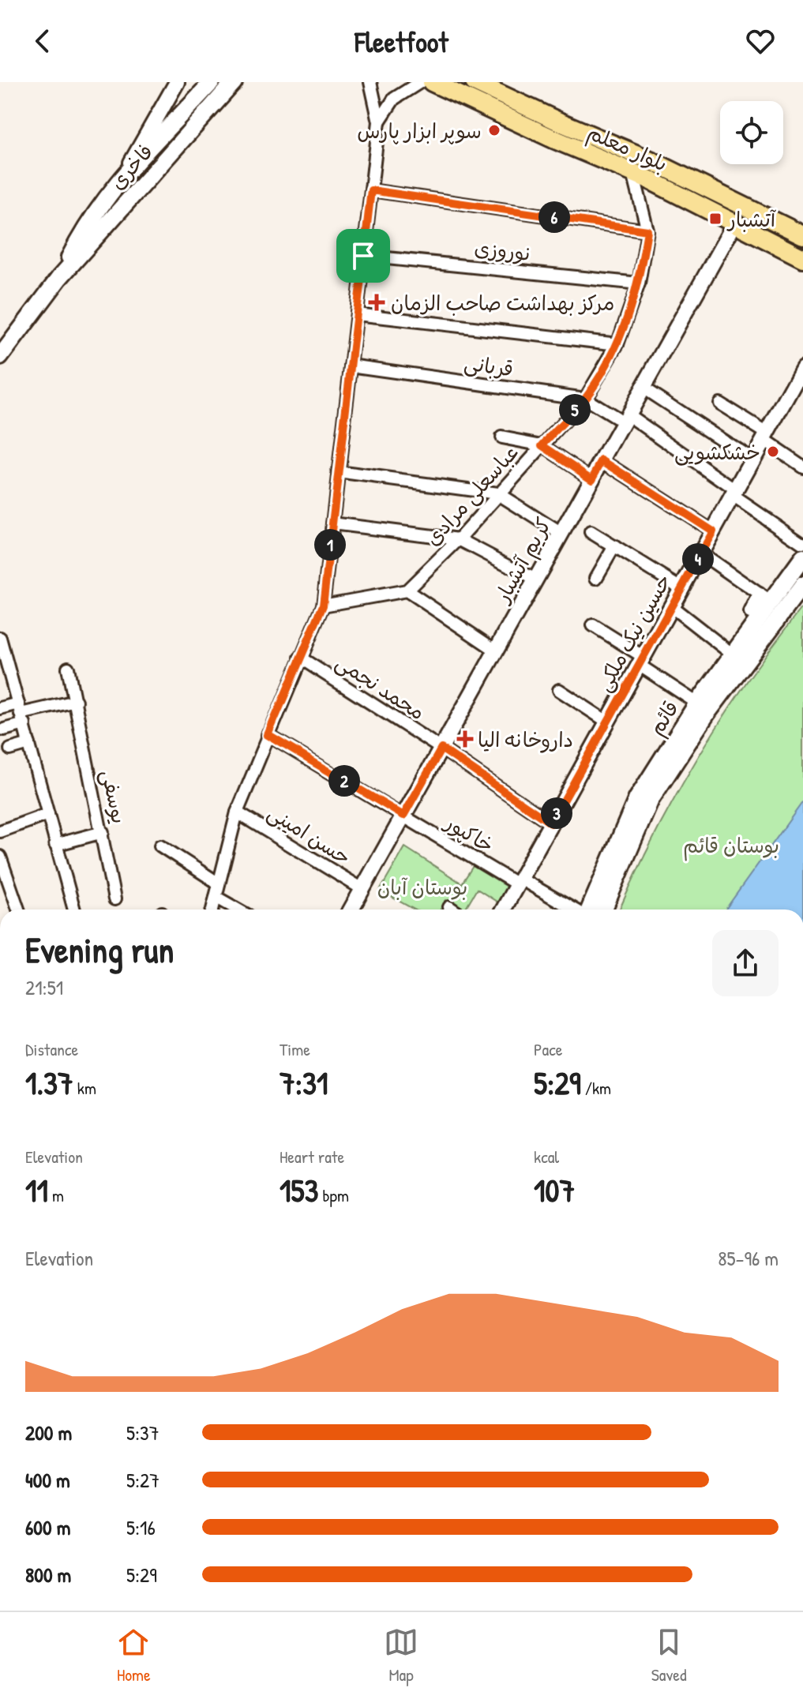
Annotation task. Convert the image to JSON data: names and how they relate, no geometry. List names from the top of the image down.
{
  "streets": {
    "main road": ["بلوار معلم", "فاخری", "قائم"],
    "street": [
      "نوروزی",
      "قربانی",
      "عباسعلی مرادی",
      "کریم آتشبار",
      "حسین نیک ملکی",
      "محمد نجمی",
      "یوسفی",
      "خاکپور",
      "حسن امینی"
    ]
  },
  "crossings": [
    ["بلوار معلم", "عباسعلی مرادی"],
    ["بلوار معلم", "کریم آتشبار"],
    ["نوروزی", "عباسعلی مرادی"],
    ["قربانی", "عباسعلی مرادی"],
    ["قربانی", "کریم آتشبار"],
    ["قربانی", "حسین نیک ملکی"],
    ["قربانی", "قائم"],
    ["کریم آتشبار", "محمد نجمی"],
    ["کریم آتشبار", "خاکپور"],
    ["کریم آتشبار", "حسن امینی"],
    ["حسین نیک ملکی", "محمد نجمی"],
    ["حسین نیک ملکی", "خاکپور"]
  ],
  "parks": ["بوستان قائم", "بوستان آبان"],
  "places": {
    "other": ["سوپر ابزار پارس", "خشکشویی"],
    "transit": ["آتشبار"],
    "health": ["مرکز بهداشت صاحب الزمان", "داروخانه الیا"]
  },
  "page": {
    "header": "Fleetfoot",
    "pins": [
      "6",
      "5",
      "1",
      "4",
      "2",
      "3"
    ],
    "heading": ["Evening run", "21:51"],
    "stats": [
      ["Distance", "1.37 km"],
      ["Time", "7:31"],
      ["Pace", "5:29 /km"],
      ["Elevation", "11 m"],
      ["Heart rate", "153 bpm"],
      ["kcal", "107"]
    ],
    "chart": ["Elevation", "85–96 m"],
    "list": [
      {
        "name": "200 m",
        "note": "5:37"
      },
      {
        "name": "400 m",
        "note": "5:27"
      },
      {
        "name": "600 m",
        "note": "5:16"
      },
      {
        "name": "800 m",
        "note": "5:29"
      }
    ],
    "tabs": ["Home", "Map", "Saved"]
  }
}
